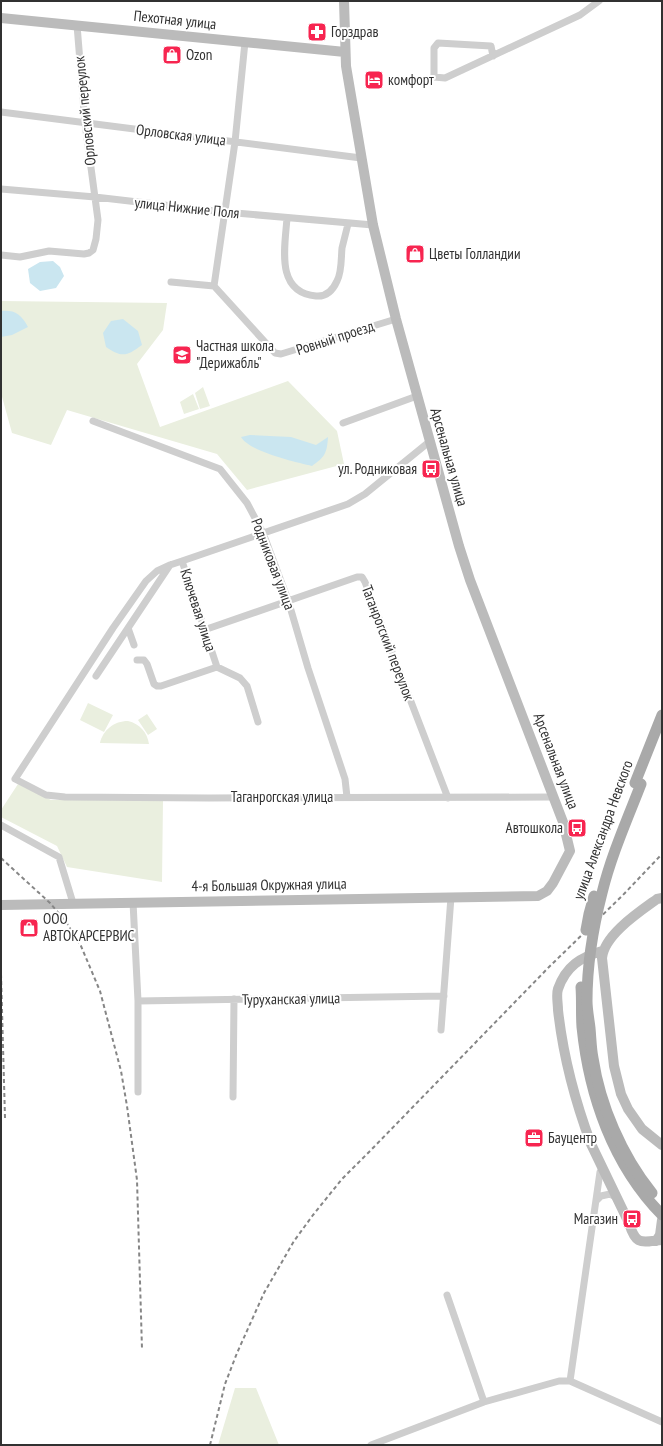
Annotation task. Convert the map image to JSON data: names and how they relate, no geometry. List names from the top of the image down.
{
  "streets": {
    "main road": ["улица Александра Невского"],
    "street": [
      "Пехотная улица",
      "Орловский переулок",
      "Орловская улица",
      "улица Нижние Поля",
      "Ровный проезд",
      "Арсенальная улица",
      "Родниковая улица",
      "Ключевая улица",
      "Таганрогский переулок",
      "Таганрогская улица",
      "4-я Большая Окружная улица",
      "Туруханская улица"
    ]
  },
  "crossings": [
    ["Пехотная улица", "Орловский переулок"],
    ["Пехотная улица", "Арсенальная улица"],
    ["Орловский переулок", "Орловская улица"],
    ["Орловский переулок", "улица Нижние Поля"],
    ["Орловская улица", "Арсенальная улица"],
    ["улица Нижние Поля", "Арсенальная улица"],
    ["Ровный проезд", "Арсенальная улица"],
    ["Арсенальная улица", "Ключевая улица"],
    ["Арсенальная улица", "Таганрогская улица"],
    ["Арсенальная улица", "4-я Большая Окружная улица"],
    ["Родниковая улица", "Ключевая улица"],
    ["Родниковая улица", "Таганрогский переулок"],
    ["Родниковая улица", "Таганрогская улица"],
    ["Ключевая улица", "Таганрогский переулок"],
    ["Таганрогский переулок", "Таганрогская улица"]
  ],
  "places": {
    "pharmacy": ["Горздрав"],
    "shop": ["Ozon", "Цветы Голландии", "ООО АВТОКАРСЕРВИС"],
    "hotel": ["комфорт"],
    "school or university": ["Частная школа \"Дерижабль\""],
    "bus stop": ["ул. Родниковая", "Автошкола", "Магазин"],
    "office": ["Бауцентр"]
  }
}
